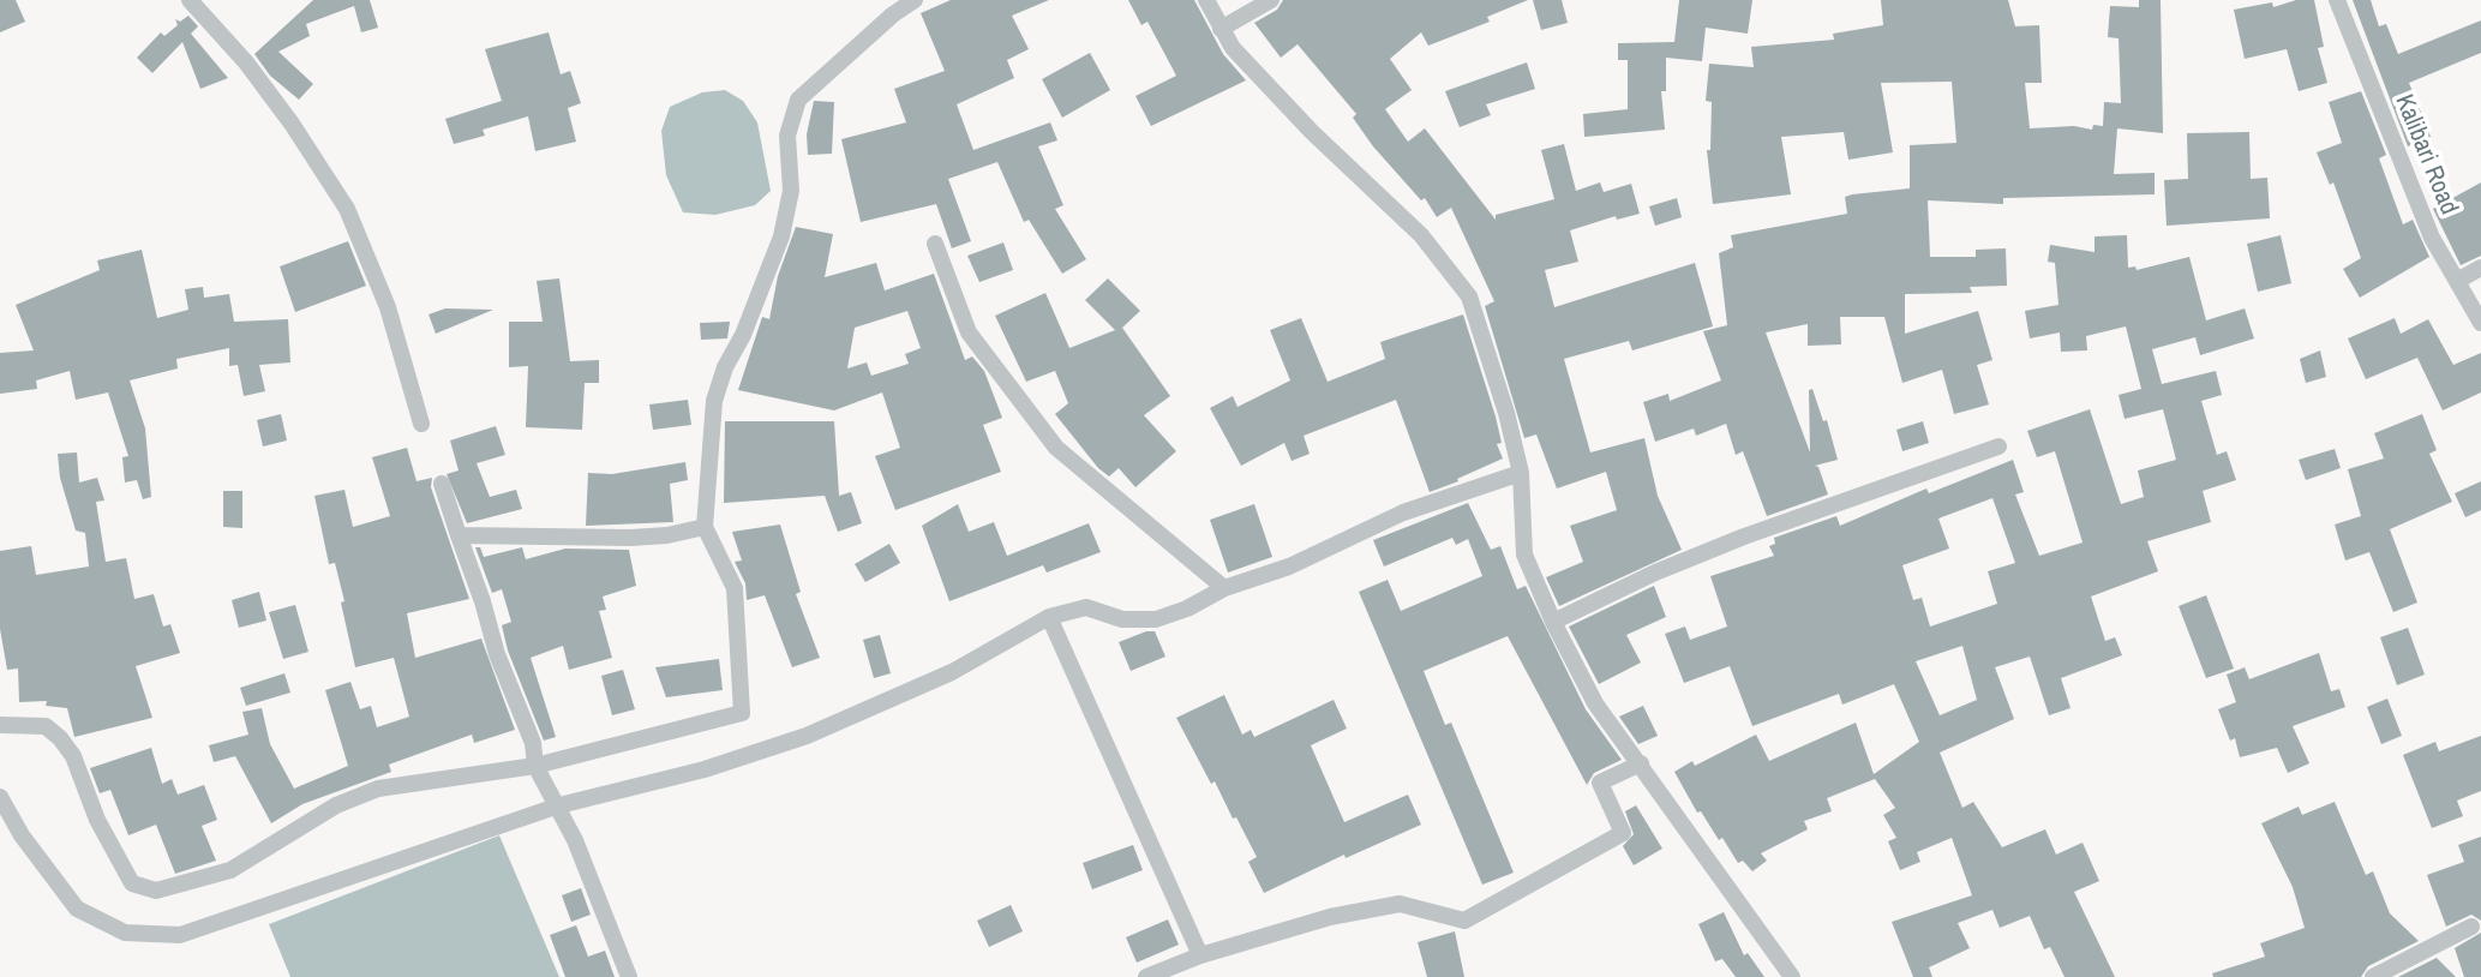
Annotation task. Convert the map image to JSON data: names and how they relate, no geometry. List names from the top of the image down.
{
  "streets": {
    "street": ["Kalibari Road"]
  }
}
